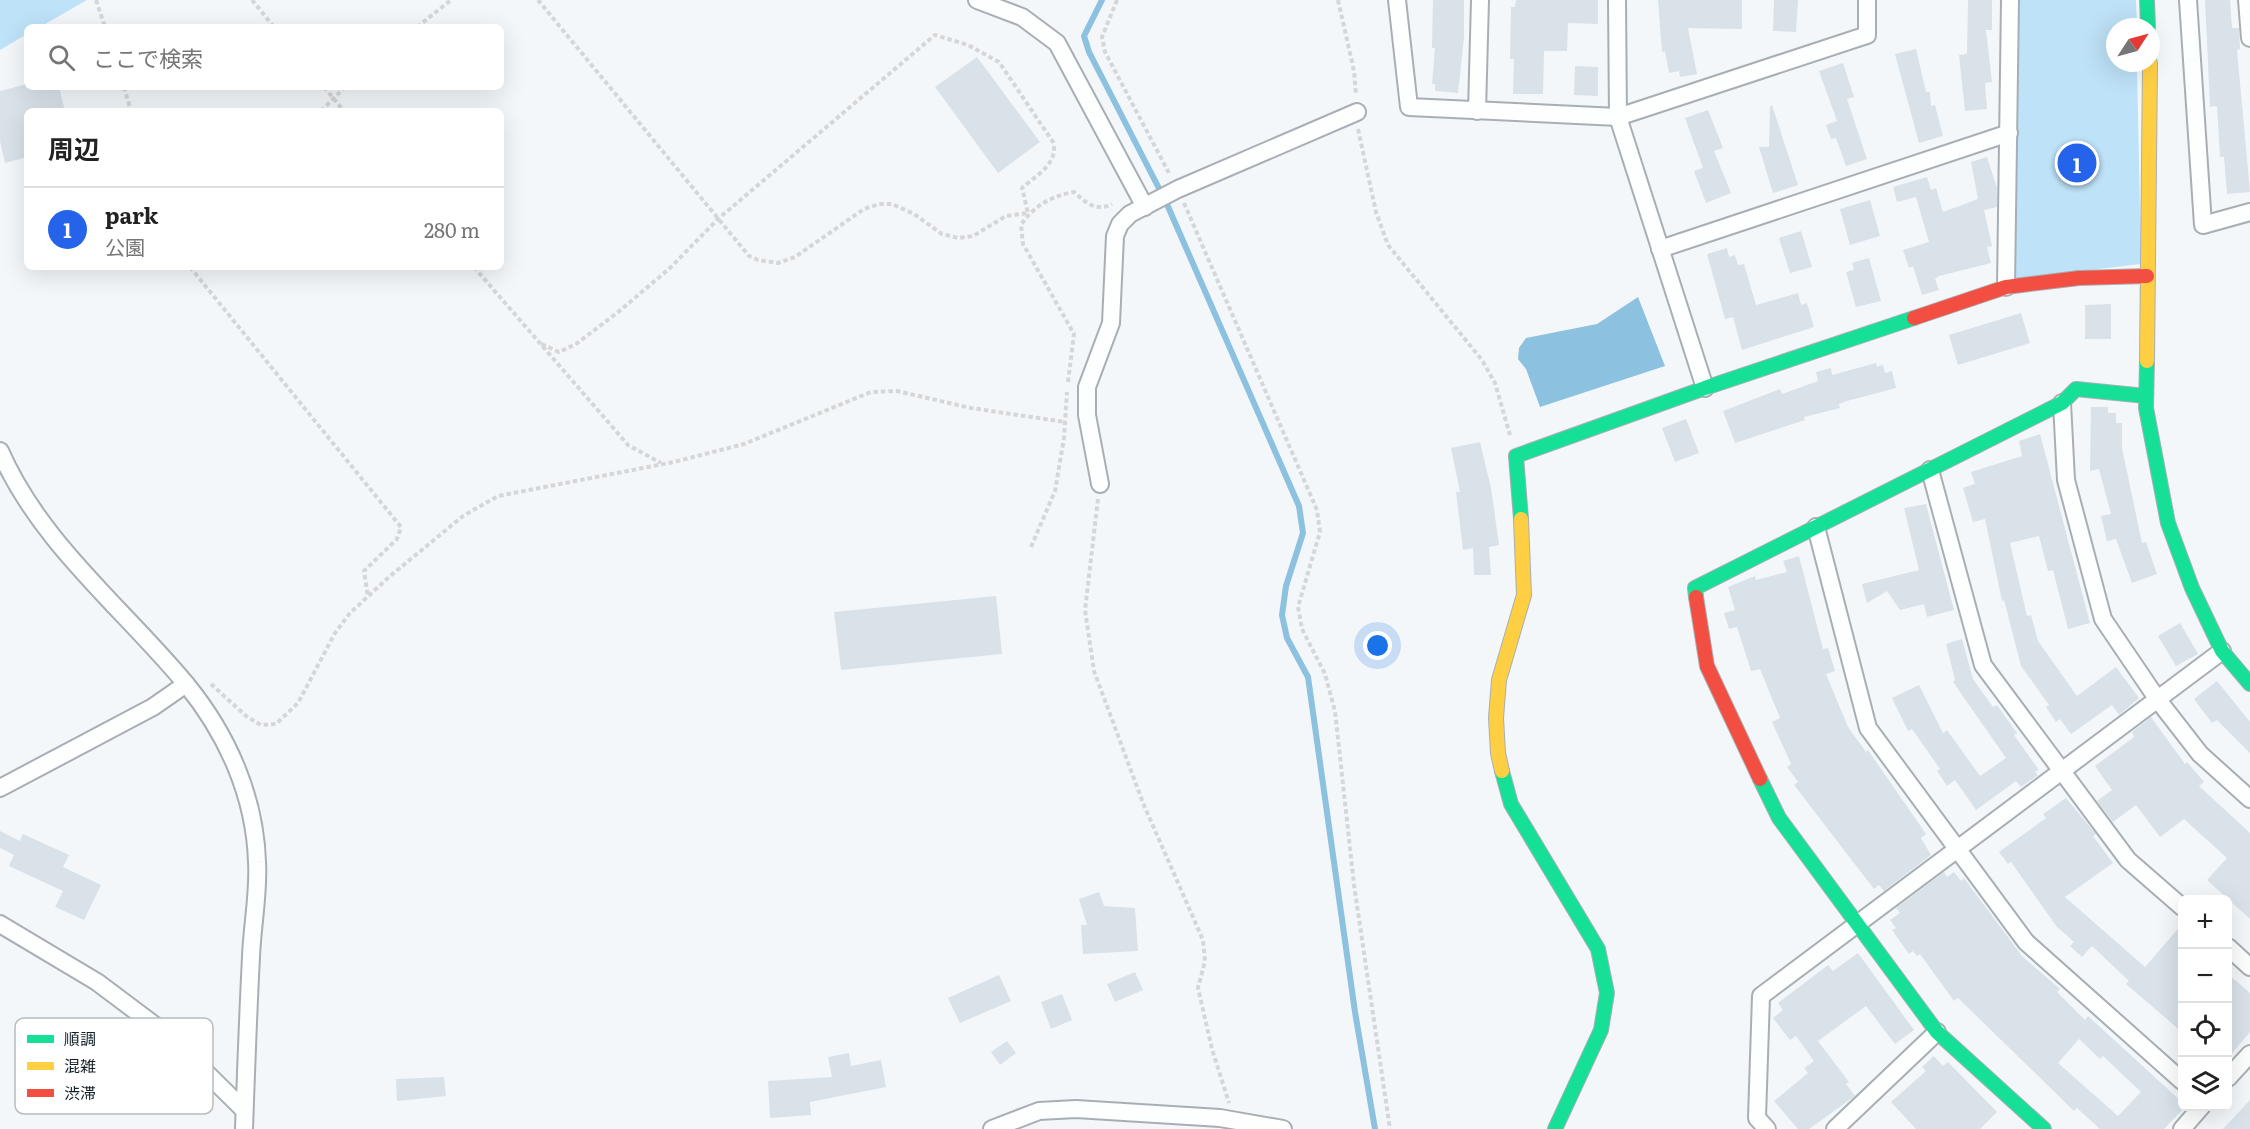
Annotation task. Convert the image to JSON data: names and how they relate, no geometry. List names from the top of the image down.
{
  "legend": ["順調", "混雑", "渋滞"],
  "north": "top right",
  "page": {
    "search": "ここで検索",
    "heading": "周辺",
    "pins": "1",
    "list": [
      {
        "mark": "1",
        "name": "park",
        "note": "公園",
        "value": "280 m"
      }
    ],
    "map_buttons": ["+", "−"]
  }
}
